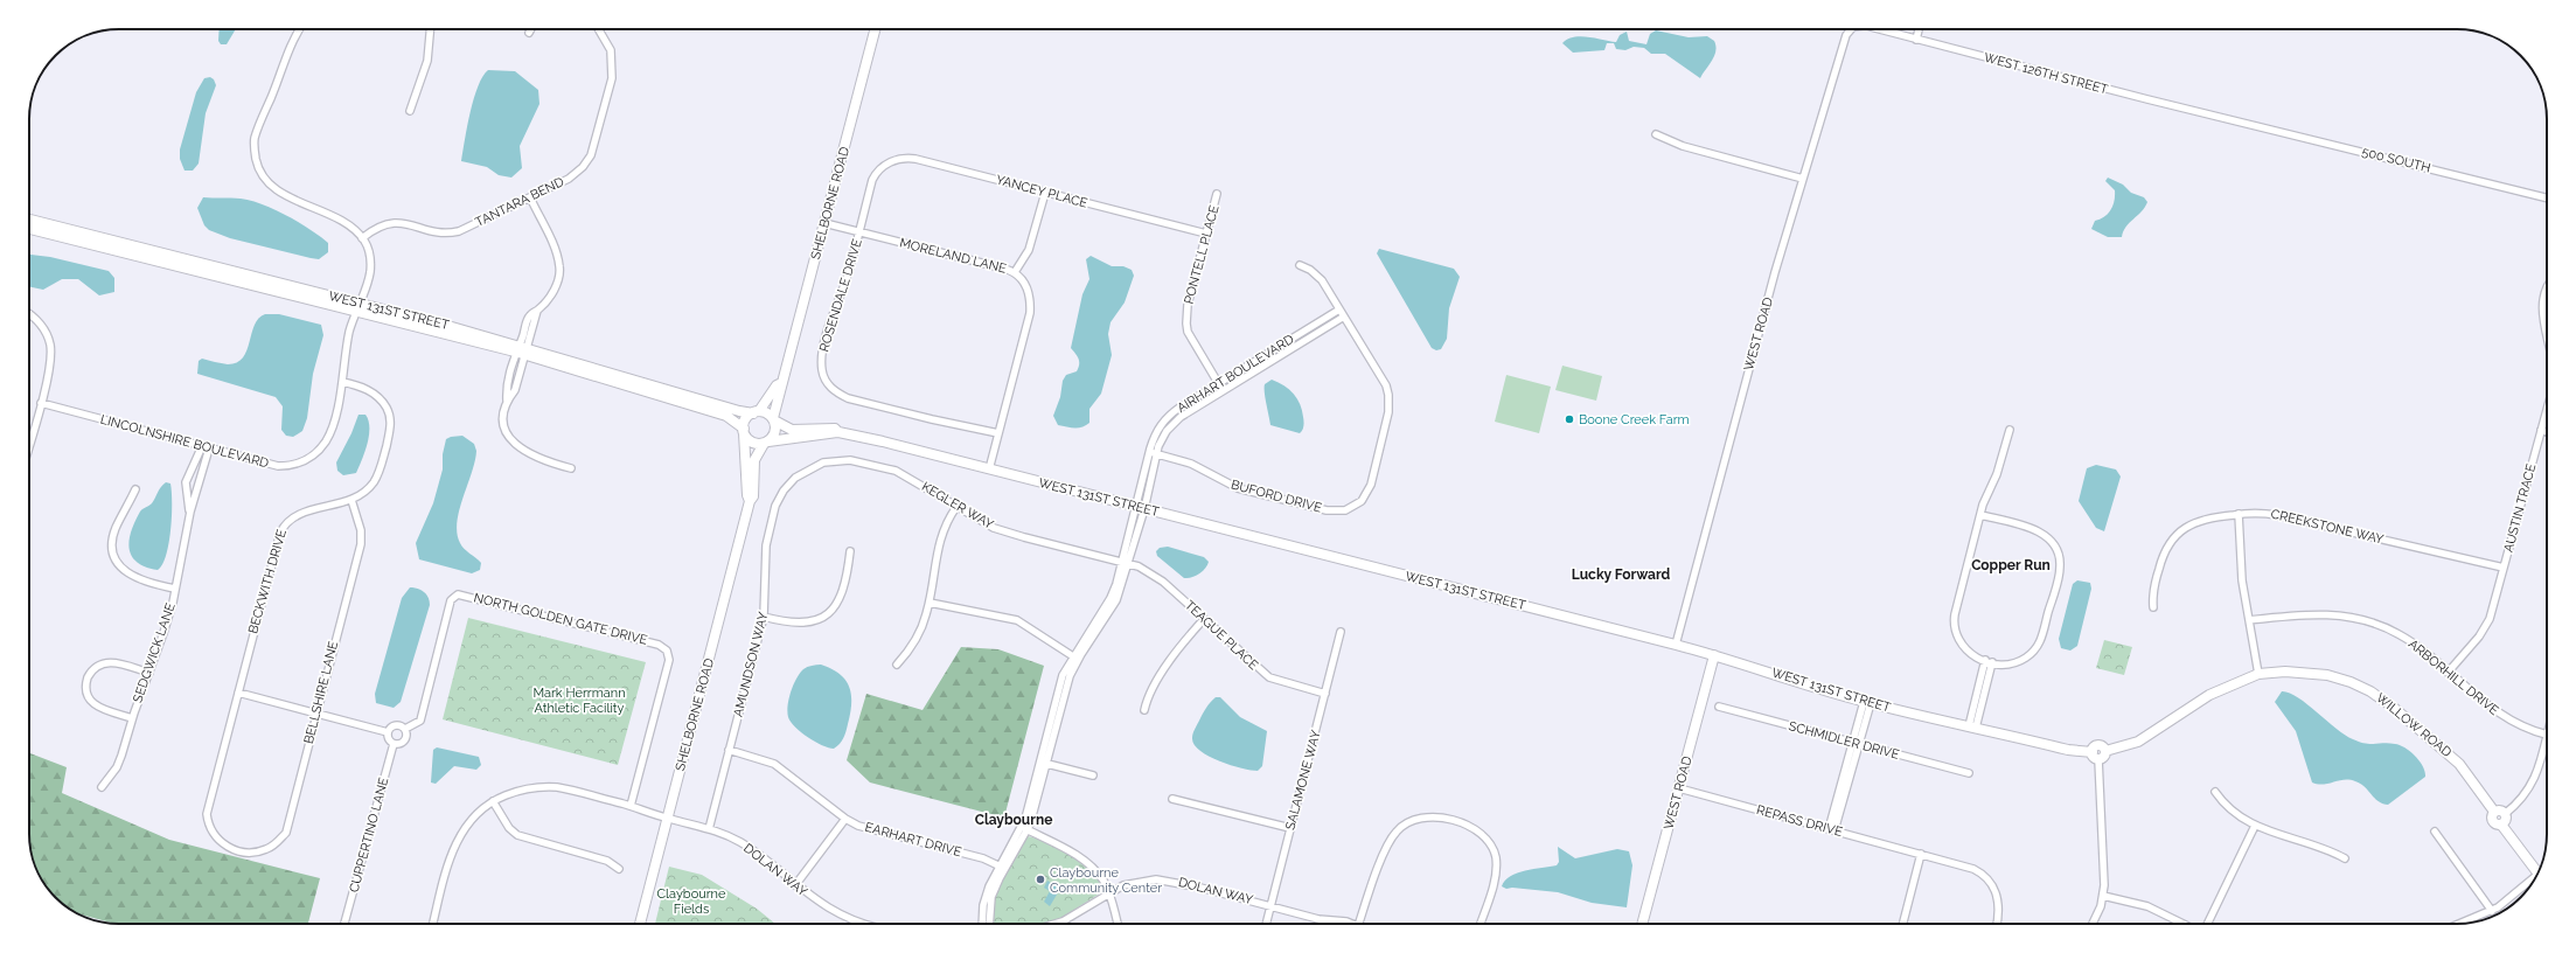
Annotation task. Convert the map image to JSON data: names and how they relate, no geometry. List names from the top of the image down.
{
  "streets": {
    "street": [
      "WEST 126TH STREET",
      "500 SOUTH",
      "YANCEY PLACE",
      "TANTARA BEND",
      "SHELBORNE ROAD",
      "PONTELL PLACE",
      "MORELAND LANE",
      "ROSENDALE DRIVE",
      "WEST 131ST STREET",
      "WEST ROAD",
      "AIRHART BOULEVARD",
      "LINCOLNSHIRE BOULEVARD",
      "BUFORD DRIVE",
      "KEGLER WAY",
      "AUSTIN TRACE",
      "CREEKSTONE WAY",
      "BECKWITH DRIVE",
      "NORTH GOLDEN GATE DRIVE",
      "TEAGUE PLACE",
      "SEDGWICK LANE",
      "AMUNDSON WAY",
      "ARBORHILL DRIVE",
      "BELLSHIRE LANE",
      "WILLOW ROAD",
      "SCHMIDLER DRIVE",
      "SALAMONE WAY",
      "REPASS DRIVE",
      "CUPPERTINO LANE",
      "EARHART DRIVE",
      "DOLAN WAY"
    ]
  },
  "crossings": [
    ["WEST 126TH STREET", "500 SOUTH"],
    ["YANCEY PLACE", "PONTELL PLACE"],
    ["YANCEY PLACE", "ROSENDALE DRIVE"],
    ["TANTARA BEND", "LINCOLNSHIRE BOULEVARD"],
    ["SHELBORNE ROAD", "MORELAND LANE"],
    ["SHELBORNE ROAD", "WEST 131ST STREET"],
    ["SHELBORNE ROAD", "DOLAN WAY"],
    ["PONTELL PLACE", "AIRHART BOULEVARD"],
    ["MORELAND LANE", "ROSENDALE DRIVE"],
    ["MORELAND LANE", "WEST 131ST STREET"],
    ["WEST 131ST STREET", "WEST ROAD"],
    ["WEST 131ST STREET", "AIRHART BOULEVARD"],
    ["WEST 131ST STREET", "LINCOLNSHIRE BOULEVARD"],
    ["WEST 131ST STREET", "WILLOW ROAD"],
    ["WEST ROAD", "REPASS DRIVE"],
    ["AIRHART BOULEVARD", "BUFORD DRIVE"],
    ["AIRHART BOULEVARD", "KEGLER WAY"],
    ["AIRHART BOULEVARD", "TEAGUE PLACE"],
    ["AIRHART BOULEVARD", "EARHART DRIVE"],
    ["LINCOLNSHIRE BOULEVARD", "BECKWITH DRIVE"],
    ["LINCOLNSHIRE BOULEVARD", "SEDGWICK LANE"],
    ["KEGLER WAY", "TEAGUE PLACE"],
    ["KEGLER WAY", "AMUNDSON WAY"],
    ["AUSTIN TRACE", "CREEKSTONE WAY"],
    ["AUSTIN TRACE", "ARBORHILL DRIVE"],
    ["BECKWITH DRIVE", "BELLSHIRE LANE"],
    ["NORTH GOLDEN GATE DRIVE", "CUPPERTINO LANE"],
    ["NORTH GOLDEN GATE DRIVE", "DOLAN WAY"],
    ["TEAGUE PLACE", "SALAMONE WAY"],
    ["AMUNDSON WAY", "EARHART DRIVE"],
    ["AMUNDSON WAY", "DOLAN WAY"],
    ["SALAMONE WAY", "DOLAN WAY"]
  ],
  "districts": ["Copper Run", "Lucky Forward", "Claybourne"],
  "parks": ["Mark Herrmann Athletic Facility", "Claybourne Fields"],
  "places": ["Boone Creek Farm", "Claybourne Community Center"]
}
